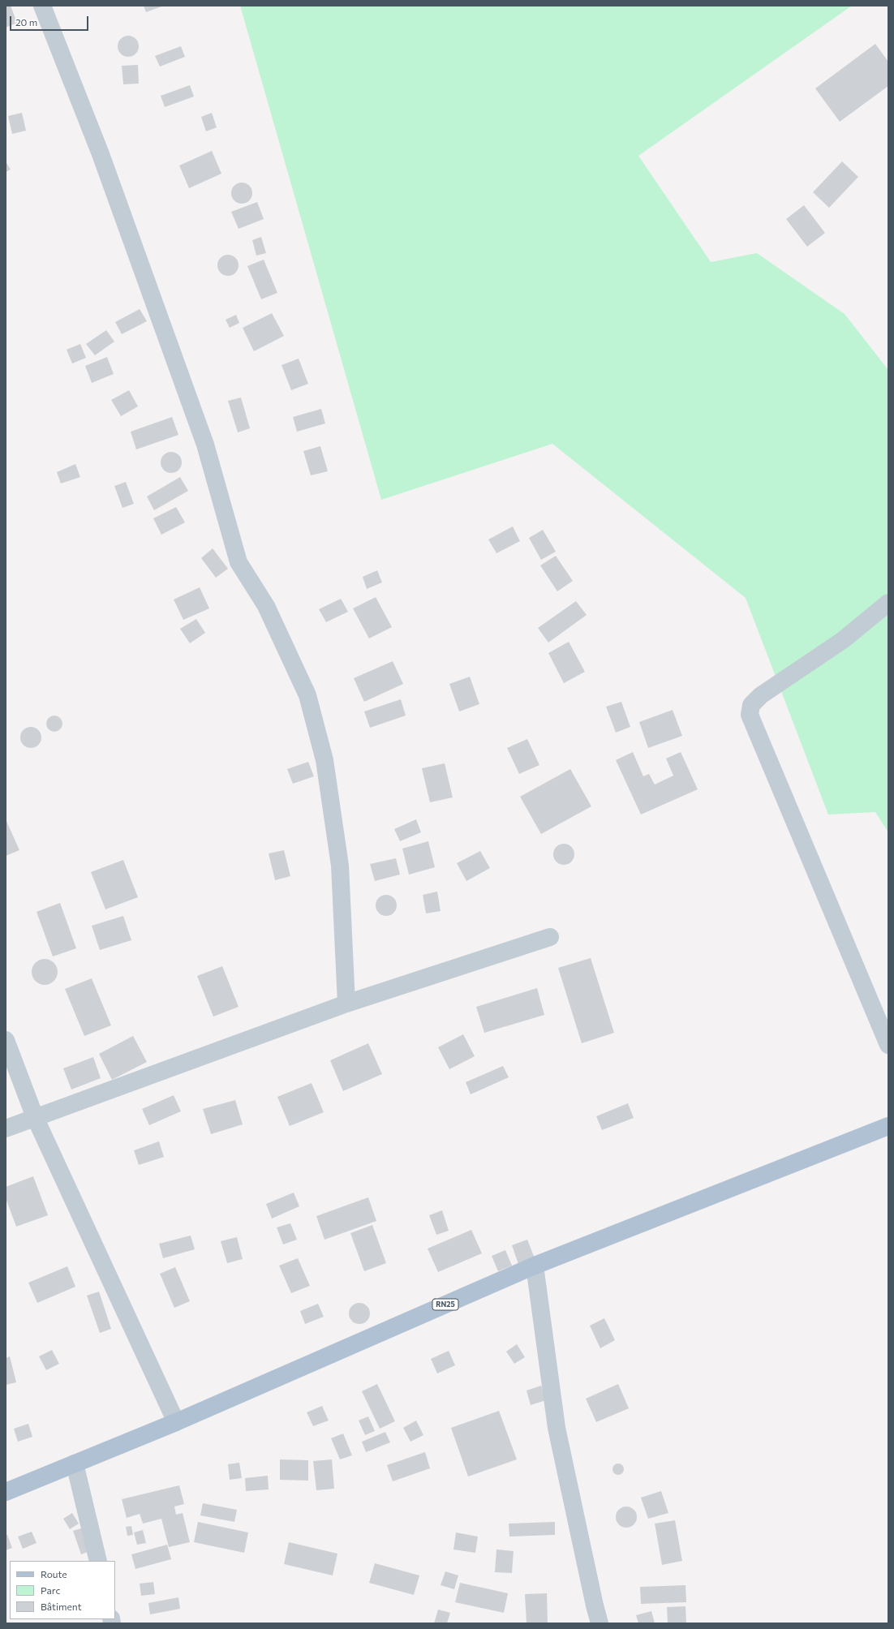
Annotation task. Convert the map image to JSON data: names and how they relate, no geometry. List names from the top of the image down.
{
  "streets": {
    "main road": ["RN25"]
  },
  "legend": ["Route", "Parc", "Bâtiment"],
  "scale_bar": "20 m"
}
